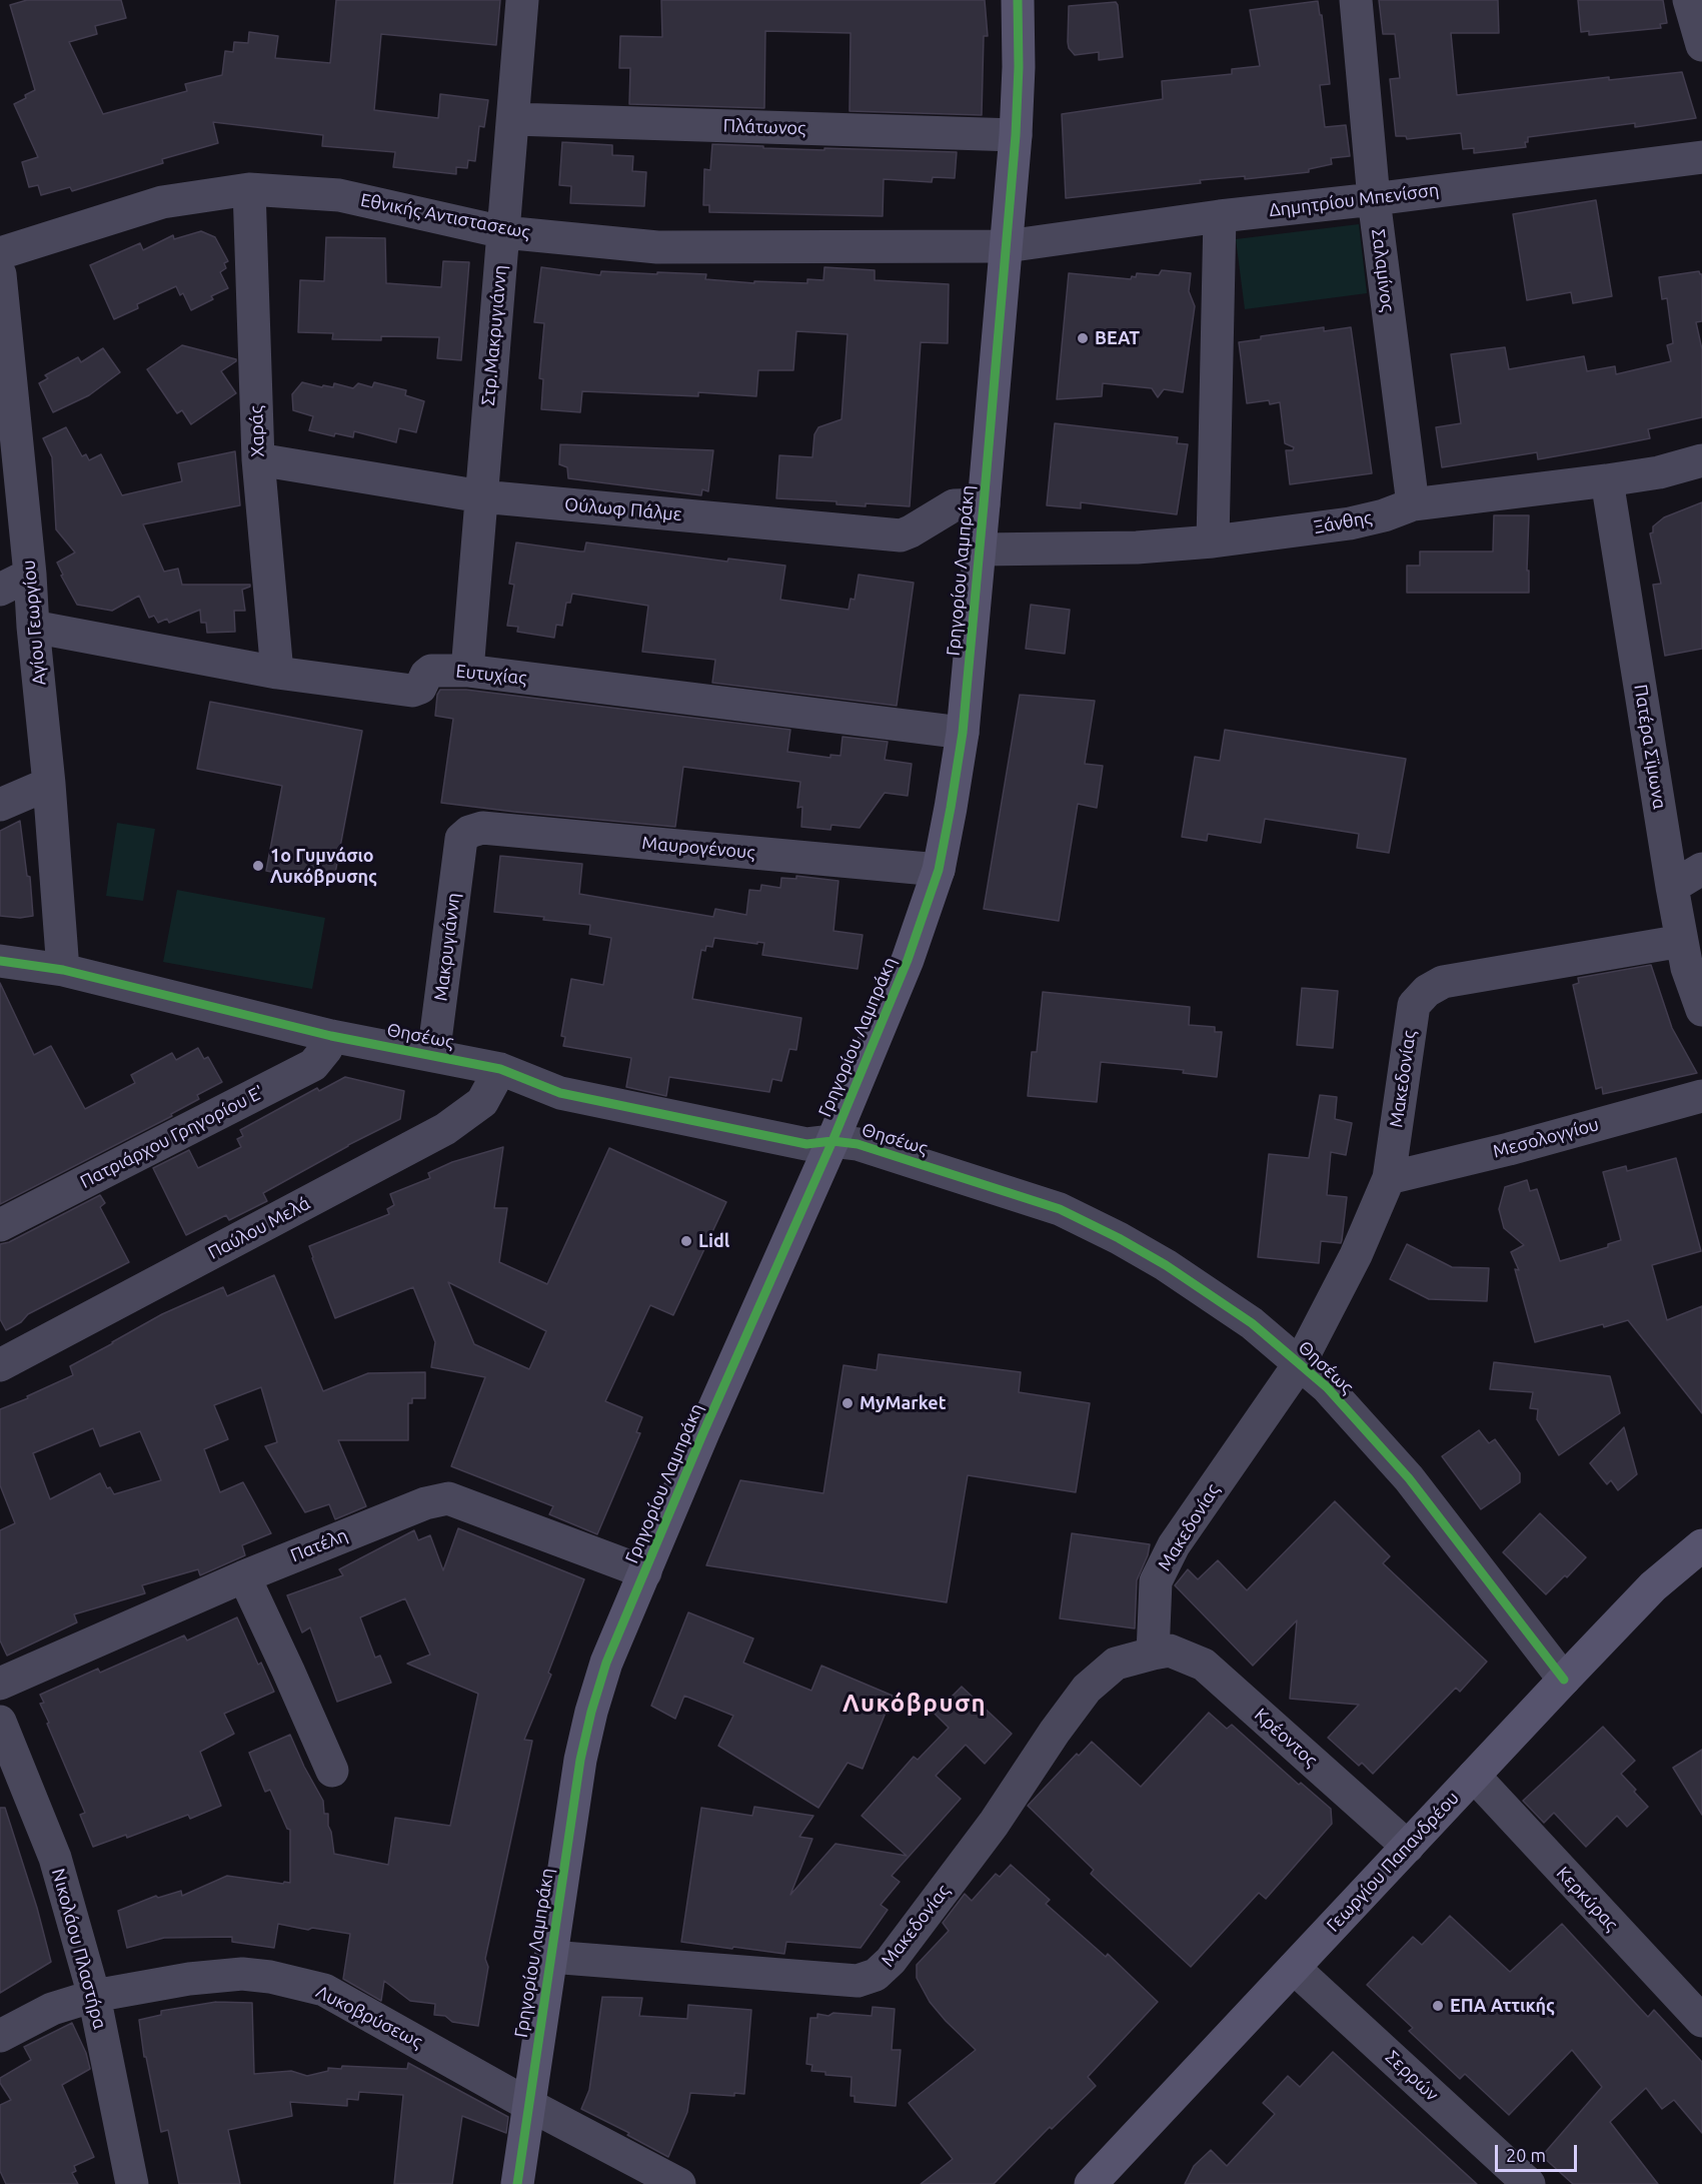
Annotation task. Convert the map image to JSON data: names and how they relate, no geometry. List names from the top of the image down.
{
  "streets": {
    "main road": ["Γρηγορίου Λαμπράκη", "Γεωργίου Παπανδρέου"],
    "street": [
      "Πλάτωνος",
      "Δημητρίου Μπενίσση",
      "Εθνικής Αντιστασεως",
      "Σαλαμίνος",
      "Στρ.Μακρυγιάννη",
      "Χαράς",
      "Ούλωφ Πάλμε",
      "Ξάνθης",
      "Αγίου Γεωργίου",
      "Ευτυχίας",
      "Πατέρα Σϊμωνα",
      "Μαυρογένους",
      "Μακρυγιάννη",
      "Θησέως",
      "Μακεδονίας",
      "Πατριάρχου Γρηγορίου Ε'",
      "Μεσολογγίου",
      "Παύλου Μελά",
      "Πατέλη",
      "Κρέοντος",
      "Κερκύρας",
      "Νικολάου Πλαστήρα",
      "Λυκοβρύσεως",
      "Σερρών"
    ]
  },
  "crossings": [
    ["Πλάτωνος", "Στρ.Μακρυγιάννη"],
    ["Πλάτωνος", "Γρηγορίου Λαμπράκη"],
    ["Δημητρίου Μπενίσση", "Εθνικής Αντιστασεως"],
    ["Δημητρίου Μπενίσση", "Σαλαμίνος"],
    ["Δημητρίου Μπενίσση", "Γρηγορίου Λαμπράκη"],
    ["Εθνικής Αντιστασεως", "Στρ.Μακρυγιάννη"],
    ["Εθνικής Αντιστασεως", "Χαράς"],
    ["Εθνικής Αντιστασεως", "Γρηγορίου Λαμπράκη"],
    ["Σαλαμίνος", "Ξάνθης"],
    ["Στρ.Μακρυγιάννη", "Ούλωφ Πάλμε"],
    ["Στρ.Μακρυγιάννη", "Ευτυχίας"],
    ["Χαράς", "Ούλωφ Πάλμε"],
    ["Χαράς", "Ευτυχίας"],
    ["Ούλωφ Πάλμε", "Γρηγορίου Λαμπράκη"],
    ["Ξάνθης", "Γρηγορίου Λαμπράκη"],
    ["Ξάνθης", "Πατέρα Σϊμωνα"],
    ["Γρηγορίου Λαμπράκη", "Ευτυχίας"],
    ["Γρηγορίου Λαμπράκη", "Μαυρογένους"],
    ["Γρηγορίου Λαμπράκη", "Θησέως"],
    ["Γρηγορίου Λαμπράκη", "Μακεδονίας"],
    ["Γρηγορίου Λαμπράκη", "Πατέλη"],
    ["Γρηγορίου Λαμπράκη", "Λυκοβρύσεως"],
    ["Αγίου Γεωργίου", "Ευτυχίας"],
    ["Αγίου Γεωργίου", "Θησέως"],
    ["Πατέρα Σϊμωνα", "Μακεδονίας"],
    ["Μαυρογένους", "Μακρυγιάννη"],
    ["Μακρυγιάννη", "Θησέως"],
    ["Θησέως", "Μακεδονίας"],
    ["Θησέως", "Πατριάρχου Γρηγορίου Ε'"],
    ["Θησέως", "Παύλου Μελά"],
    ["Θησέως", "Γεωργίου Παπανδρέου"],
    ["Μακεδονίας", "Μεσολογγίου"],
    ["Μακεδονίας", "Κρέοντος"],
    ["Κρέοντος", "Γεωργίου Παπανδρέου"],
    ["Γεωργίου Παπανδρέου", "Κερκύρας"],
    ["Γεωργίου Παπανδρέου", "Σερρών"],
    ["Νικολάου Πλαστήρα", "Λυκοβρύσεως"]
  ],
  "districts": ["Λυκόβρυση"],
  "places": [
    "ΒΕΑΤ",
    "1ο Γυμνάσιο Λυκόβρυσης",
    "Lidl",
    "MyMarket",
    "ΕΠΑ Αττικής"
  ],
  "scale_bar": "20 m"
}
